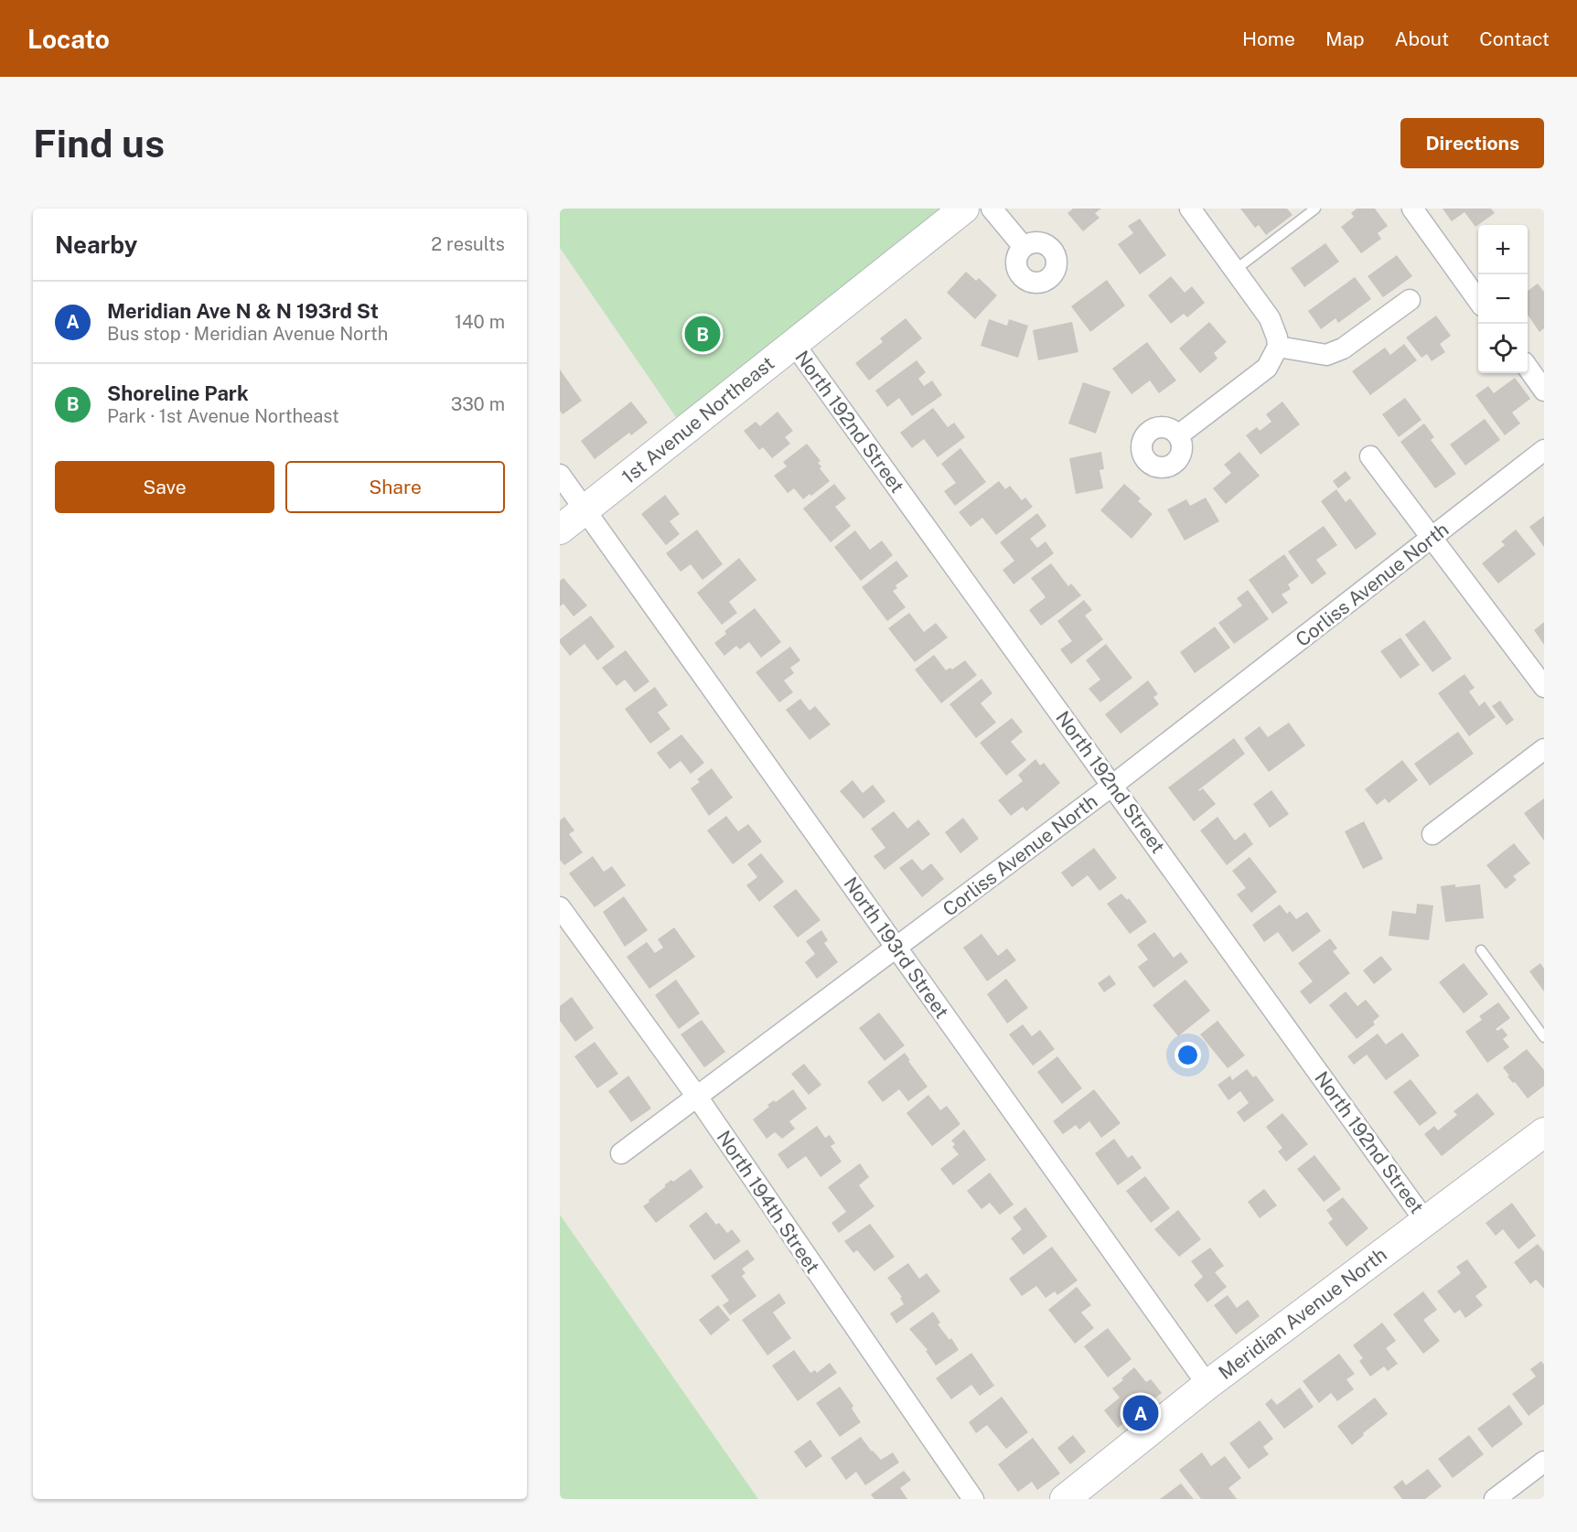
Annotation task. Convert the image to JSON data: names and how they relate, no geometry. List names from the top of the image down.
{
  "streets": {
    "street": [
      "1st Avenue Northeast",
      "North 192nd Street",
      "Corliss Avenue North",
      "North 193rd Street",
      "North 194th Street",
      "Meridian Avenue North"
    ]
  },
  "crossings": [
    ["1st Avenue Northeast", "North 192nd Street"],
    ["1st Avenue Northeast", "North 193rd Street"],
    ["North 192nd Street", "Corliss Avenue North"],
    ["North 192nd Street", "Meridian Avenue North"],
    ["Corliss Avenue North", "North 193rd Street"],
    ["Corliss Avenue North", "North 194th Street"],
    ["North 193rd Street", "Meridian Avenue North"]
  ],
  "page": {
    "header": "Locato",
    "nav": [
      "Home",
      "Map",
      "About",
      "Contact"
    ],
    "buttons": [
      "Directions",
      ["Save", "Share"]
    ],
    "title": "Find us",
    "heading": ["Nearby", "2 results"],
    "map_buttons": ["+", "−"],
    "list": [
      {
        "mark": "A",
        "name": "Meridian Ave N & N 193rd St",
        "note": "Bus stop · Meridian Avenue North",
        "value": "140 m"
      },
      {
        "mark": "B",
        "name": "Shoreline Park",
        "note": "Park · 1st Avenue Northeast",
        "value": "330 m"
      }
    ],
    "pins": ["B", "A"]
  }
}
